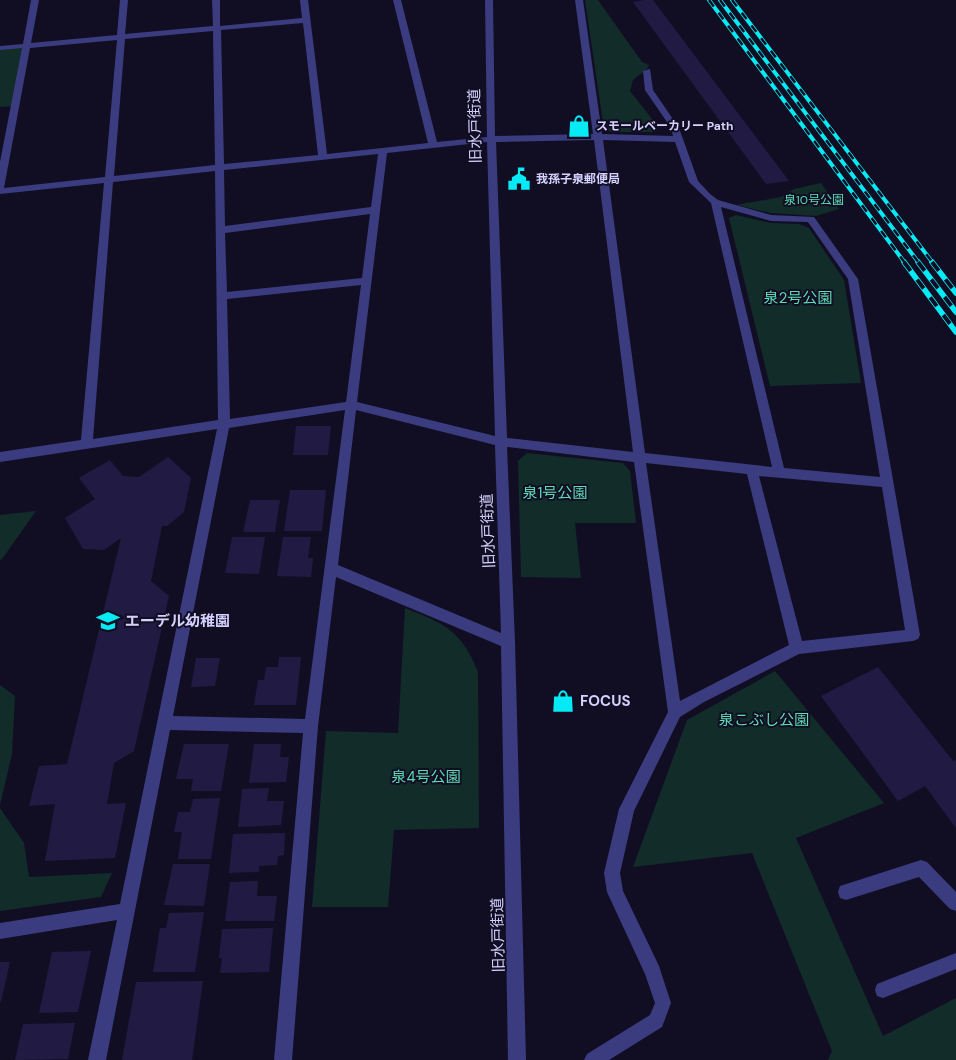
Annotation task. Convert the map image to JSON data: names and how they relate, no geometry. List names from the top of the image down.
{
  "streets": {
    "street": ["旧水戸街道"]
  },
  "parks": [
    "泉10号公園",
    "泉2号公園",
    "泉1号公園",
    "泉こぶし公園",
    "泉4号公園"
  ],
  "places": {
    "shop": ["スモールベーカリー Path", "FOCUS"],
    "public building": ["我孫子泉郵便局"],
    "school or university": ["エーデル幼稚園"]
  }
}
